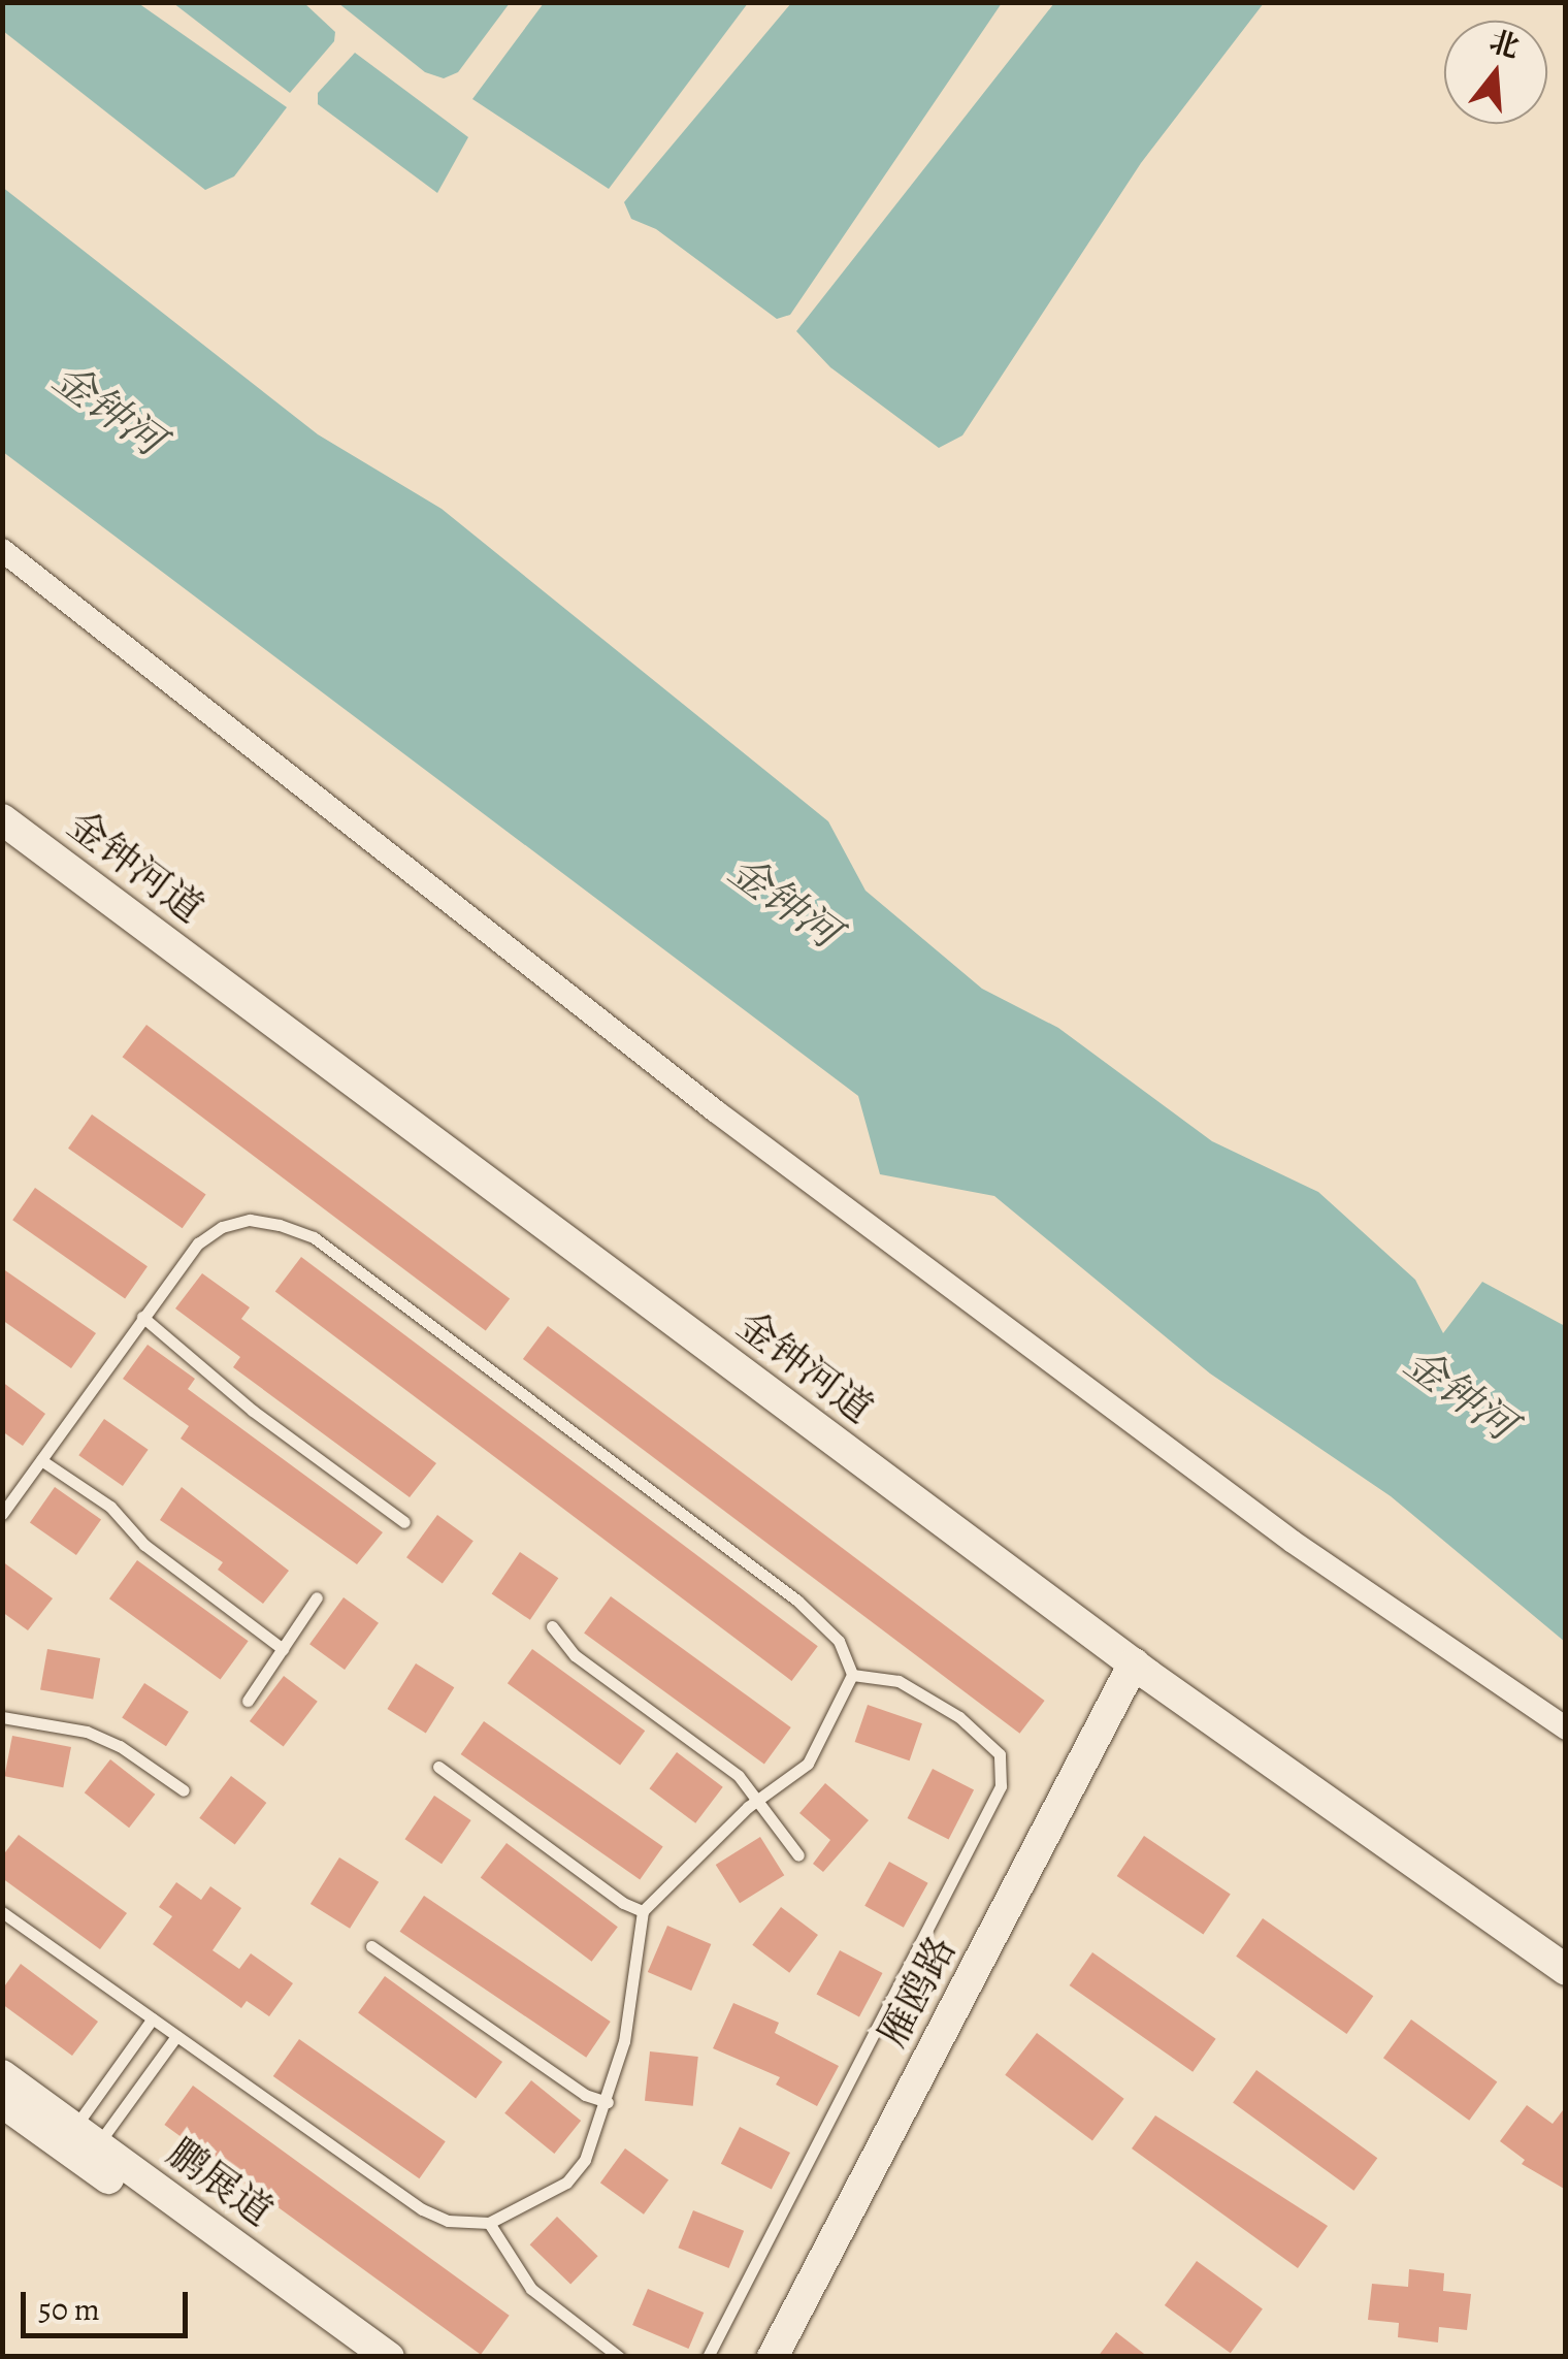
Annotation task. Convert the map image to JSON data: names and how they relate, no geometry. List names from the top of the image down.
{
  "streets": {
    "street": ["金钟河道", "雁鸥路", "鹏展道"]
  },
  "crossings": [
    ["金钟河道", "雁鸥路"]
  ],
  "water": ["金钟河"],
  "scale_bar": "50 m",
  "north": "top"
}
